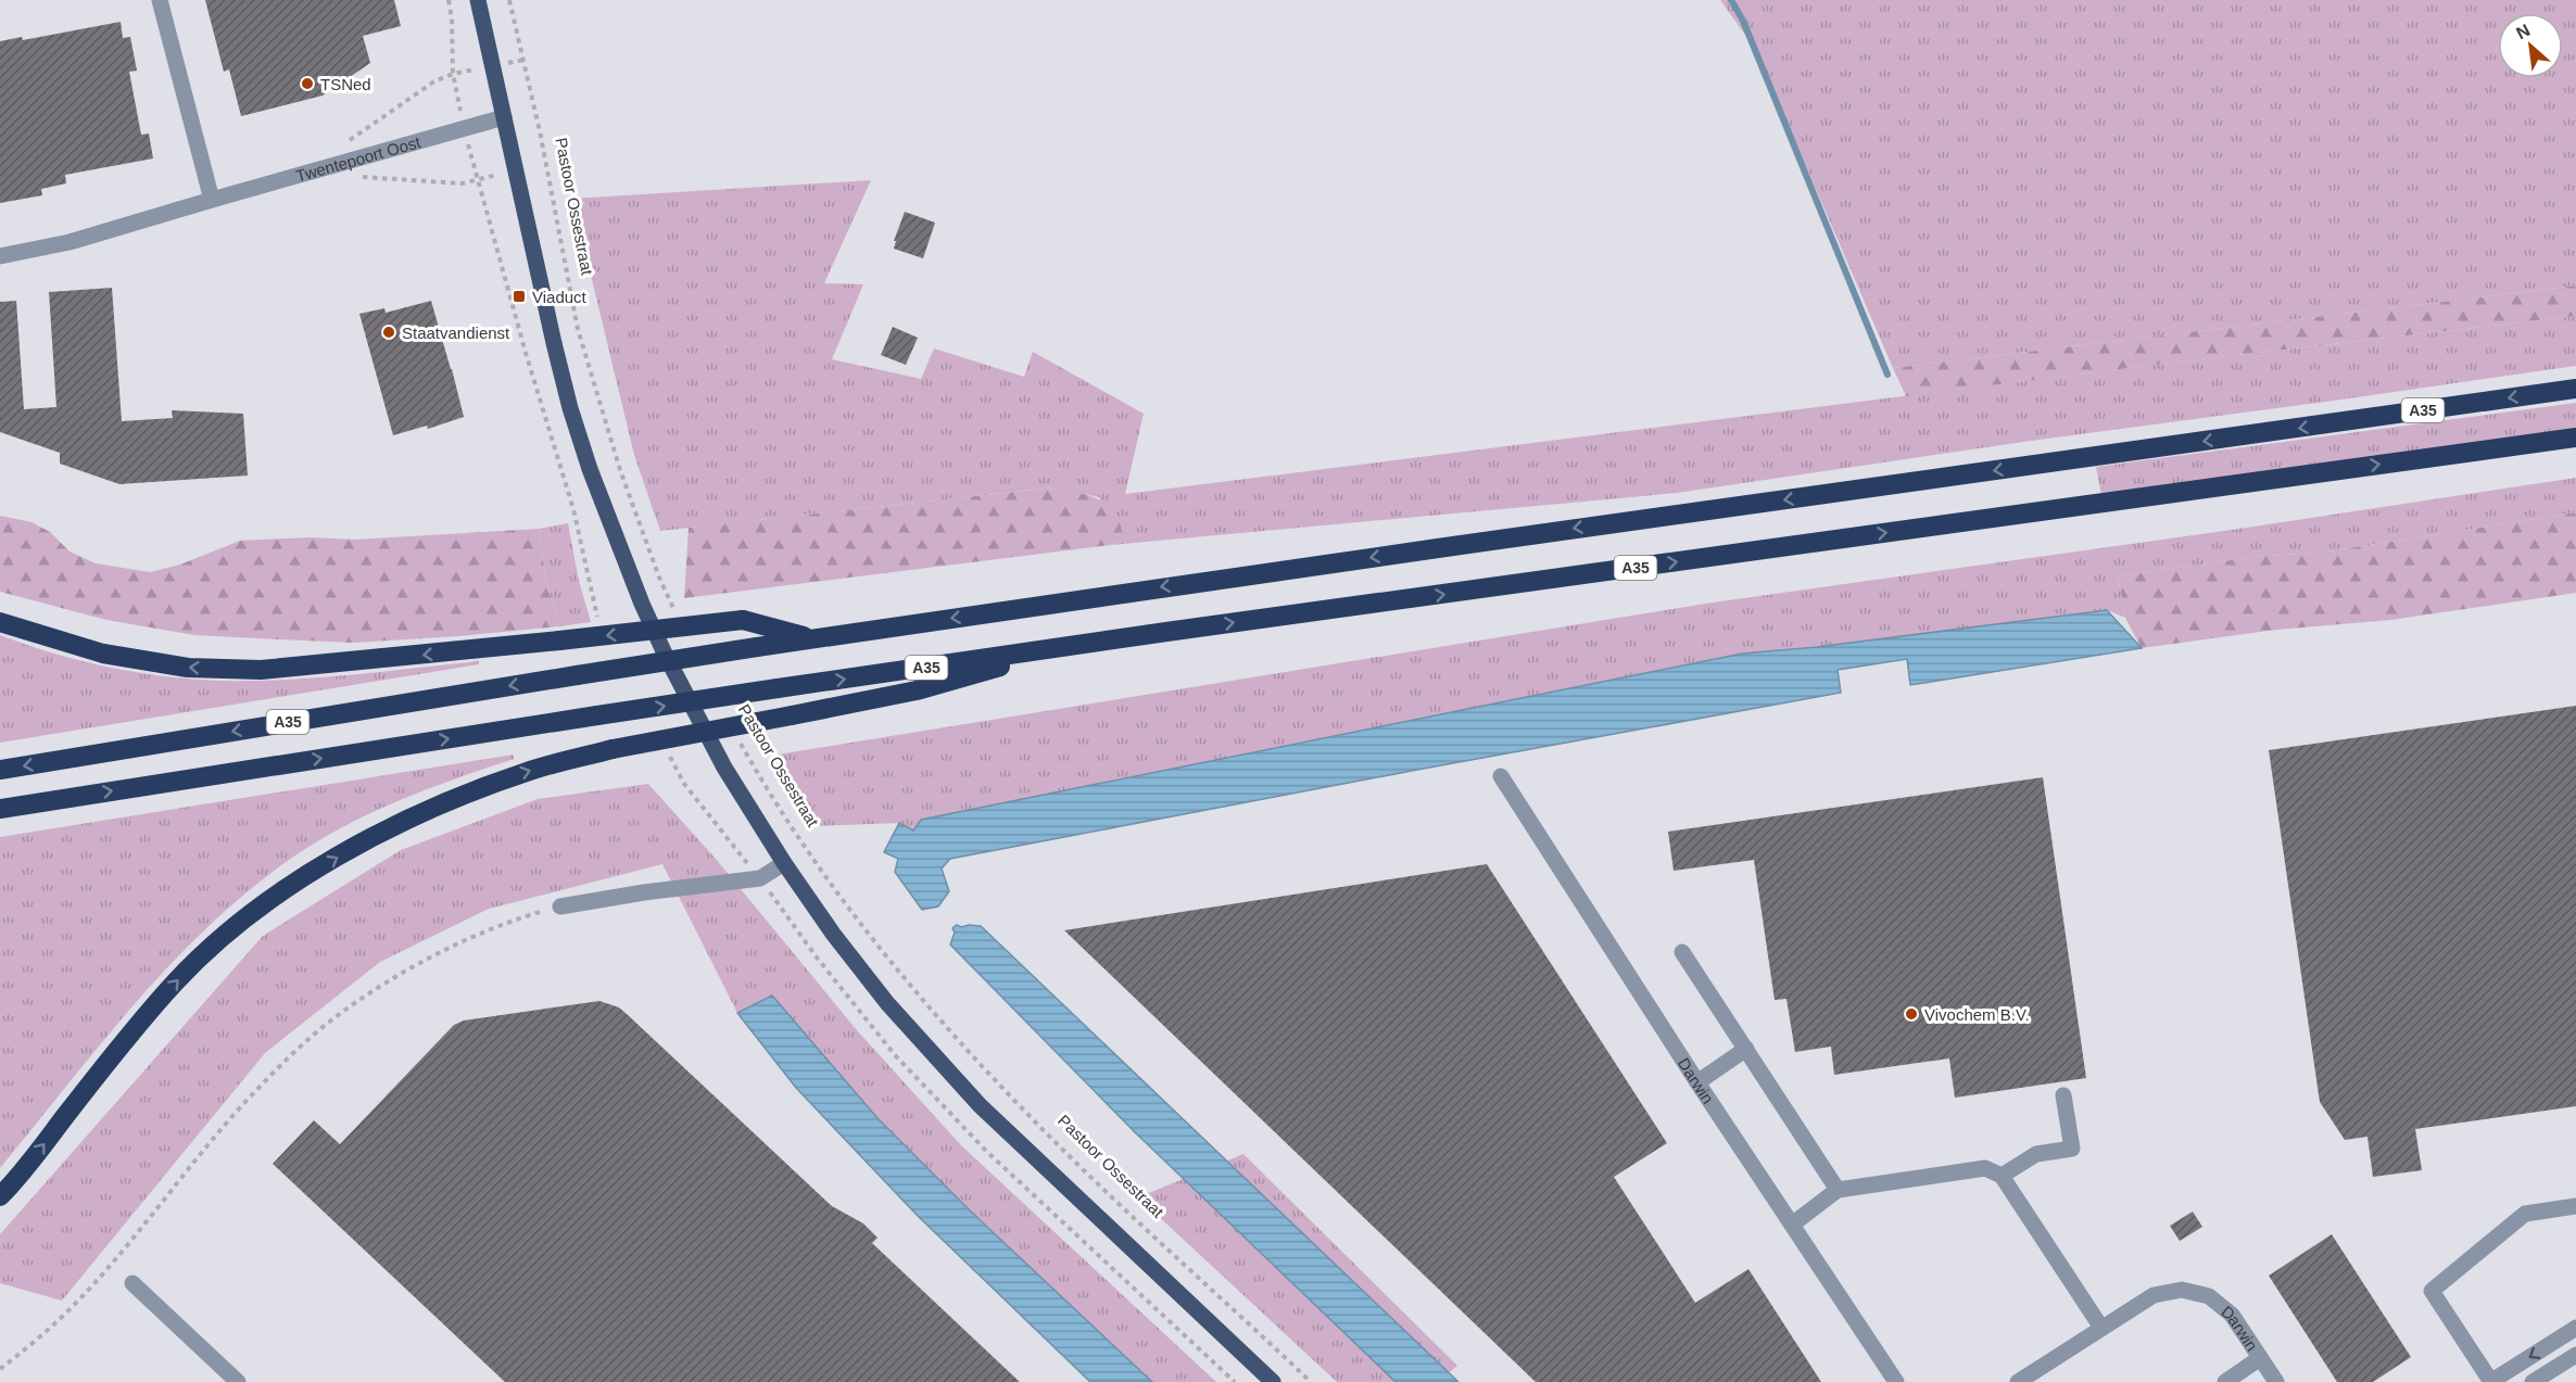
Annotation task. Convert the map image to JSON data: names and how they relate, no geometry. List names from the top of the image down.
{
  "streets": {
    "highway": ["A35"],
    "street": ["Twentepoort Oost", "Darwin"],
    "path": ["Pastoor Ossestraat"]
  },
  "places": {
    "other": ["TSNed", "Staatvandienst", "Vivochem B.V."],
    "transit": ["Viaduct"]
  },
  "north": "top left"
}
